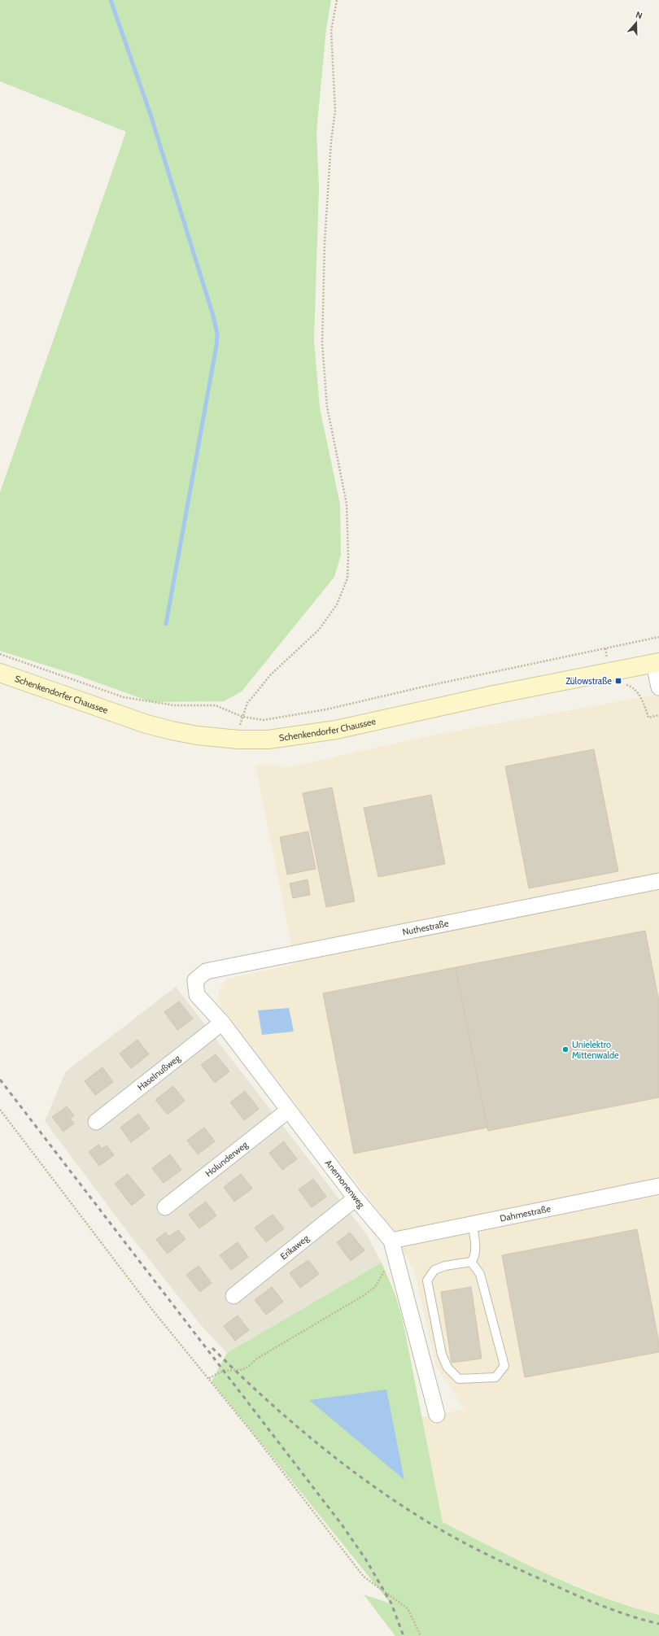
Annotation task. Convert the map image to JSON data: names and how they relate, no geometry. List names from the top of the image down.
{
  "streets": {
    "main road": ["Schenkendorfer Chaussee"],
    "street": [
      "Nuthestraße",
      "Haselnußweg",
      "Holunderweg",
      "Anemonenweg",
      "Dahmestraße",
      "Erikaweg"
    ]
  },
  "crossings": [
    ["Nuthestraße", "Anemonenweg"],
    ["Haselnußweg", "Anemonenweg"],
    ["Holunderweg", "Anemonenweg"],
    ["Anemonenweg", "Dahmestraße"],
    ["Anemonenweg", "Erikaweg"]
  ],
  "places": {
    "transit": ["Zülowstraße"],
    "other": ["Unielektro Mittenwalde"]
  },
  "north": "top"
}
